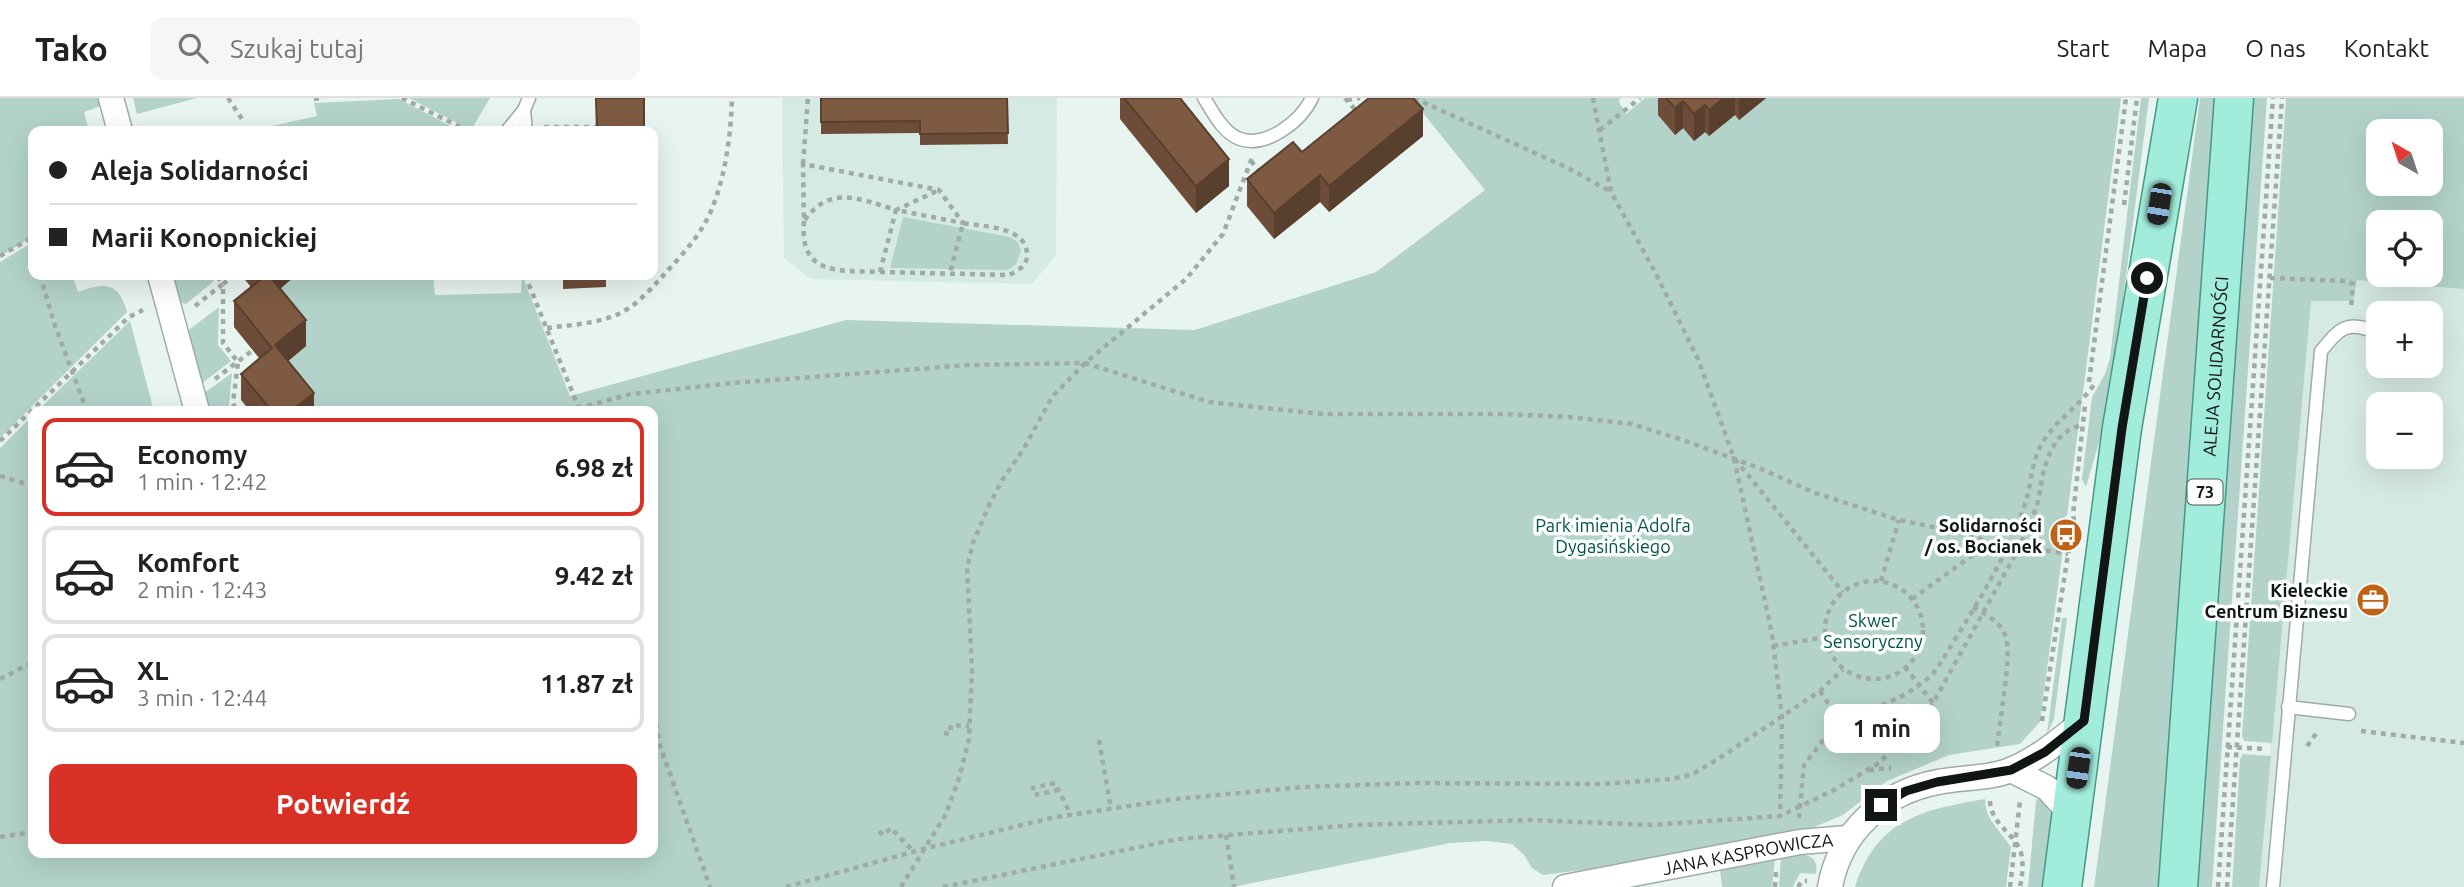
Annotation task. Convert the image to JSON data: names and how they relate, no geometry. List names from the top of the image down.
{
  "streets": {
    "main road": ["ALEJA SOLIDARNOŚCI", "73"],
    "street": ["JANA KASPROWICZA"]
  },
  "parks": ["Park imienia Adolfa Dygasińskiego", "Skwer Sensoryczny"],
  "places": {
    "bus stop": ["Solidarności / os. Bocianek"],
    "office": ["Kieleckie Centrum Biznesu"]
  },
  "north": "top left",
  "page": {
    "header": "Tako",
    "search": "Szukaj tutaj",
    "nav": [
      "Start",
      "Mapa",
      "O nas",
      "Kontakt"
    ],
    "map_buttons": ["+", "−"],
    "banner": ["Aleja Solidarności", "Marii Konopnickiej"],
    "list": [
      {
        "name": "Economy",
        "note": "1 min · 12:42",
        "value": "6.98 zł"
      },
      {
        "name": "Komfort",
        "note": "2 min · 12:43",
        "value": "9.42 zł"
      },
      {
        "name": "XL",
        "note": "3 min · 12:44",
        "value": "11.87 zł"
      }
    ],
    "bubble": "1 min",
    "buttons": "Potwierdź"
  }
}
